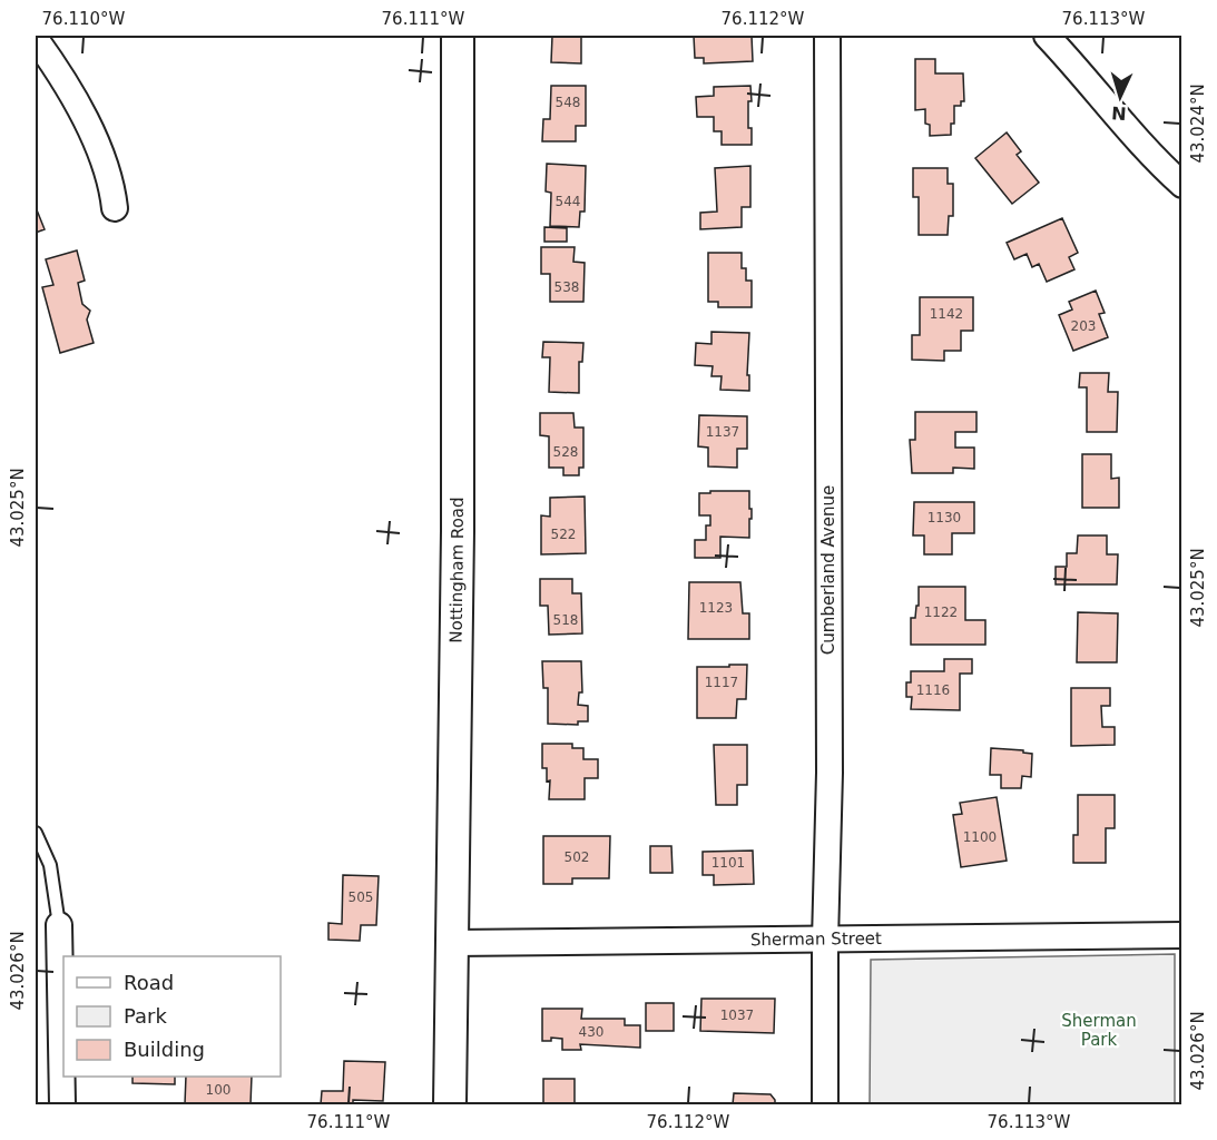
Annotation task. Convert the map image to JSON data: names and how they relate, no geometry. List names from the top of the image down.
{
  "streets": {
    "street": ["Nottingham Road", "Cumberland Avenue", "Sherman Street"]
  },
  "crossings": [
    ["Nottingham Road", "Sherman Street"],
    ["Cumberland Avenue", "Sherman Street"]
  ],
  "parks": ["Sherman Park"],
  "house_numbers": [
    "548",
    "544",
    "538",
    "1142",
    "203",
    "1137",
    "528",
    "1130",
    "522",
    "1123",
    "1122",
    "518",
    "1117",
    "1116",
    "1100",
    "502",
    "1101",
    "505",
    "1037",
    "430",
    "100"
  ],
  "legend": ["Road", "Park", "Building"],
  "north": "bottom",
  "coordinates": [
    "76.110°W",
    "76.111°W",
    "76.112°W",
    "76.113°W",
    "43.024°N",
    "43.025°N",
    "43.026°N"
  ]
}
